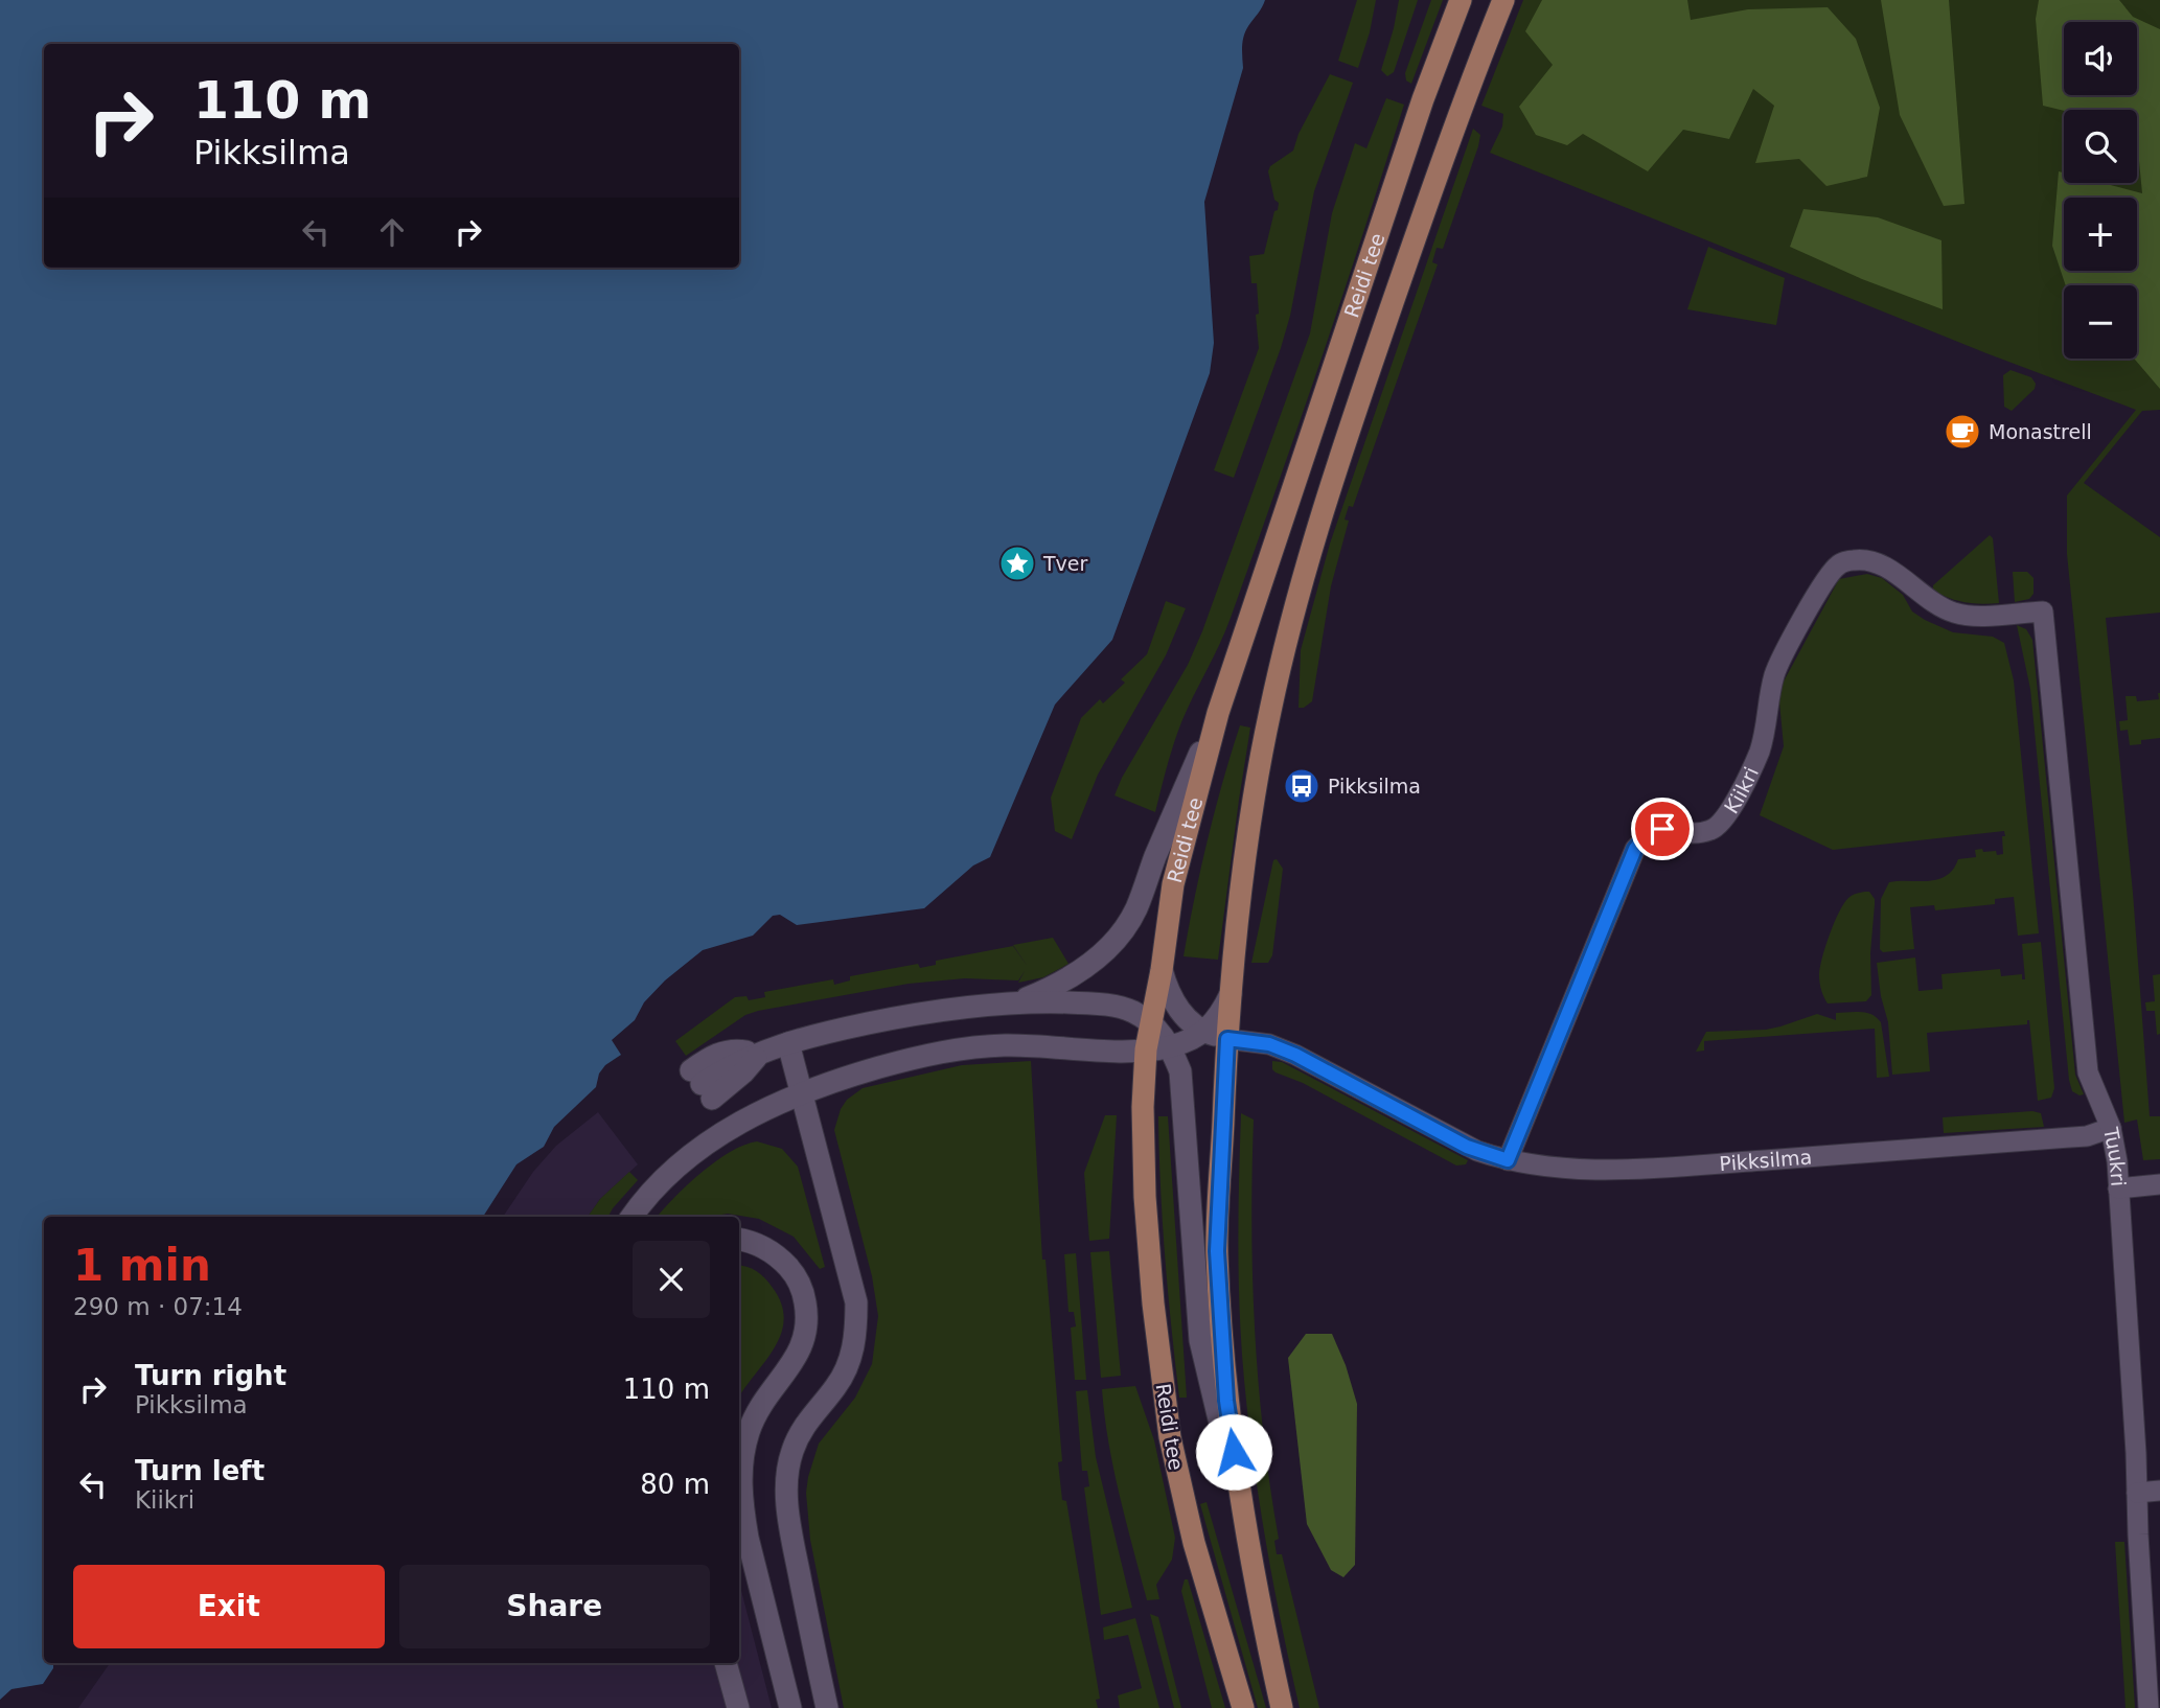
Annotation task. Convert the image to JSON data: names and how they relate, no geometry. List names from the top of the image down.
{
  "streets": {
    "main road": ["Reidi tee"],
    "street": ["Kiikri", "Tuukri", "Pikksilma"]
  },
  "crossings": [
    ["Reidi tee", "Pikksilma"],
    ["Kiikri", "Tuukri"],
    ["Kiikri", "Pikksilma"],
    ["Tuukri", "Pikksilma"]
  ],
  "places": {
    "cafe": ["Monastrell"],
    "place": ["Tver"],
    "bus stop": ["Pikksilma"]
  },
  "page": {
    "map_buttons": ["+", "−"],
    "turn": ["110 m", "Pikksilma"],
    "heading": ["1 min", "290 m · 07:14"],
    "list": [
      {
        "name": "Turn right",
        "note": "Pikksilma",
        "value": "110 m"
      },
      {
        "name": "Turn left",
        "note": "Kiikri",
        "value": "80 m"
      }
    ],
    "buttons": ["Exit", "Share"]
  }
}
